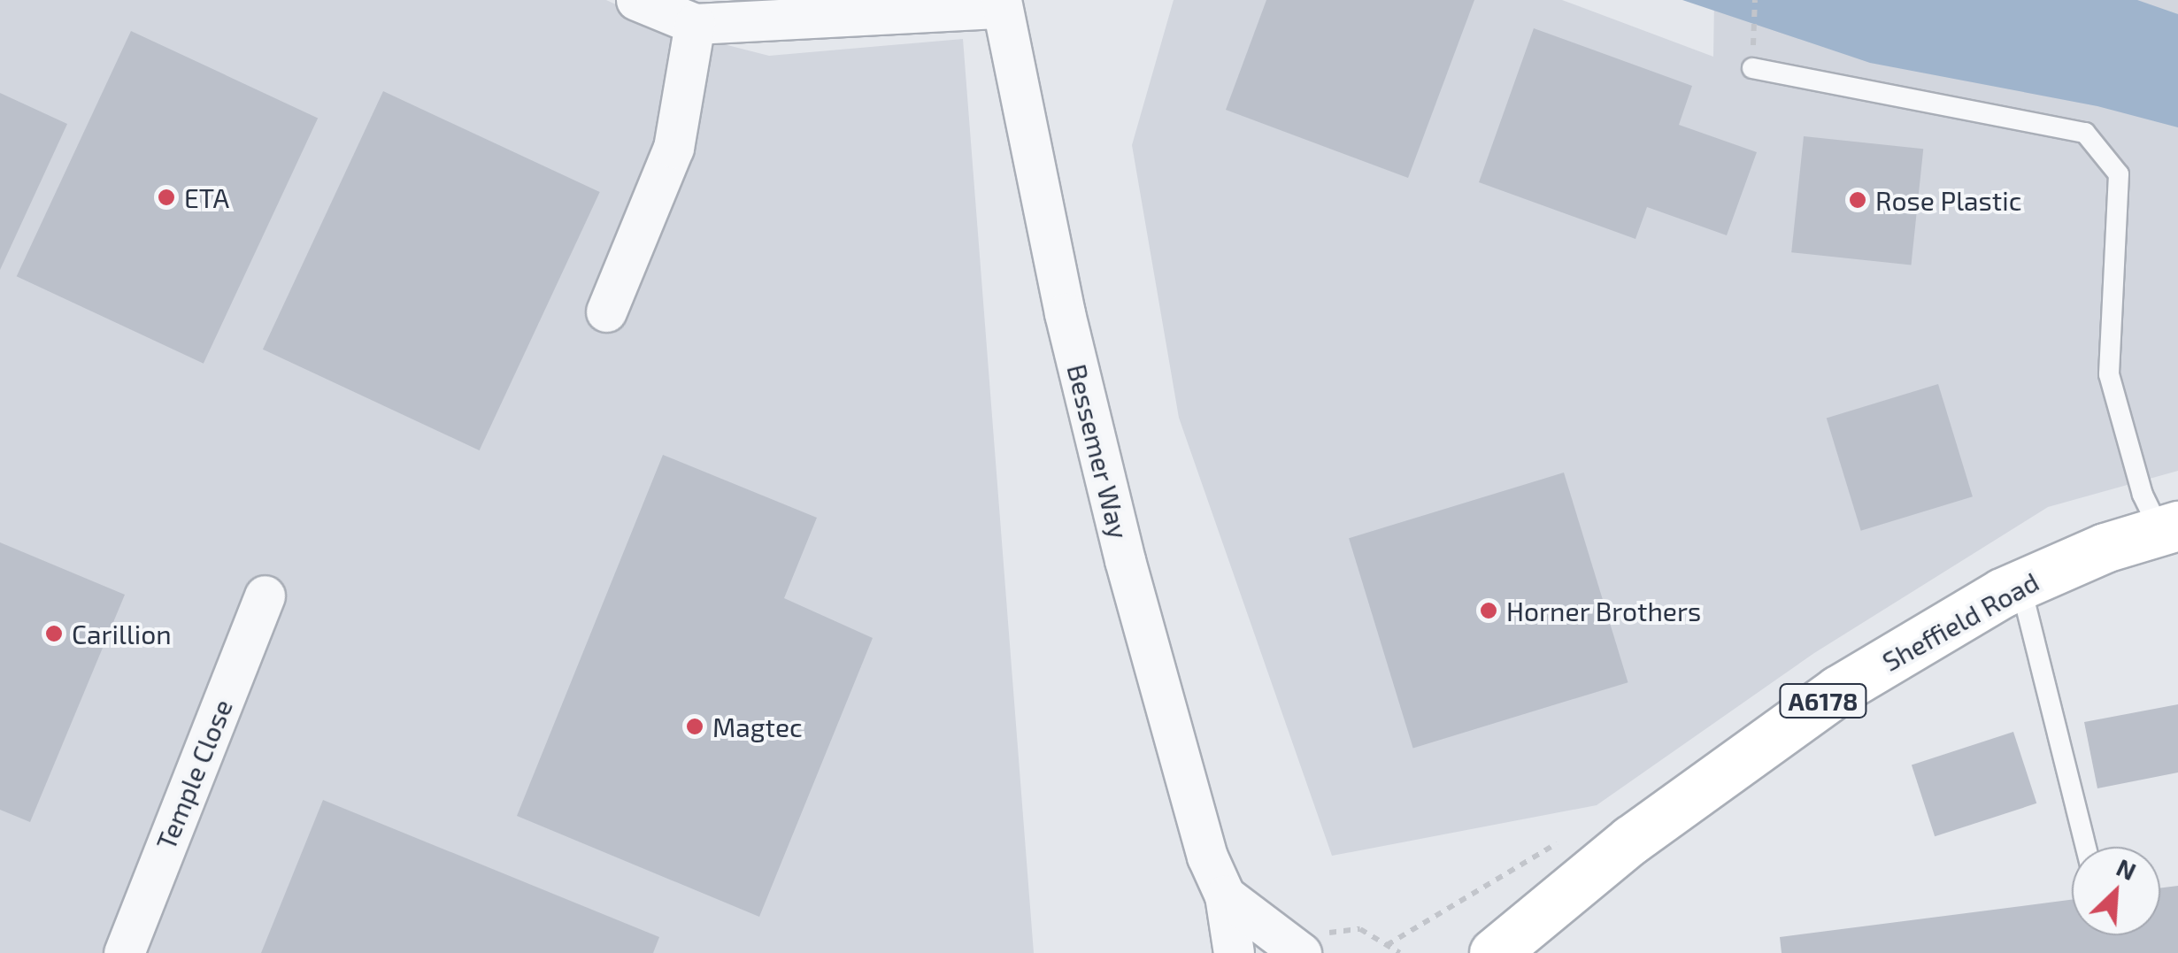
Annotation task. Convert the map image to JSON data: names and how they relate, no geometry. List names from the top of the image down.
{
  "streets": {
    "main road": ["Sheffield Road", "A6178"],
    "street": ["Bessemer Way", "Temple Close"]
  },
  "places": [
    "ETA",
    "Rose Plastic",
    "Horner Brothers",
    "Carillion",
    "Magtec"
  ],
  "north": "top right"
}
